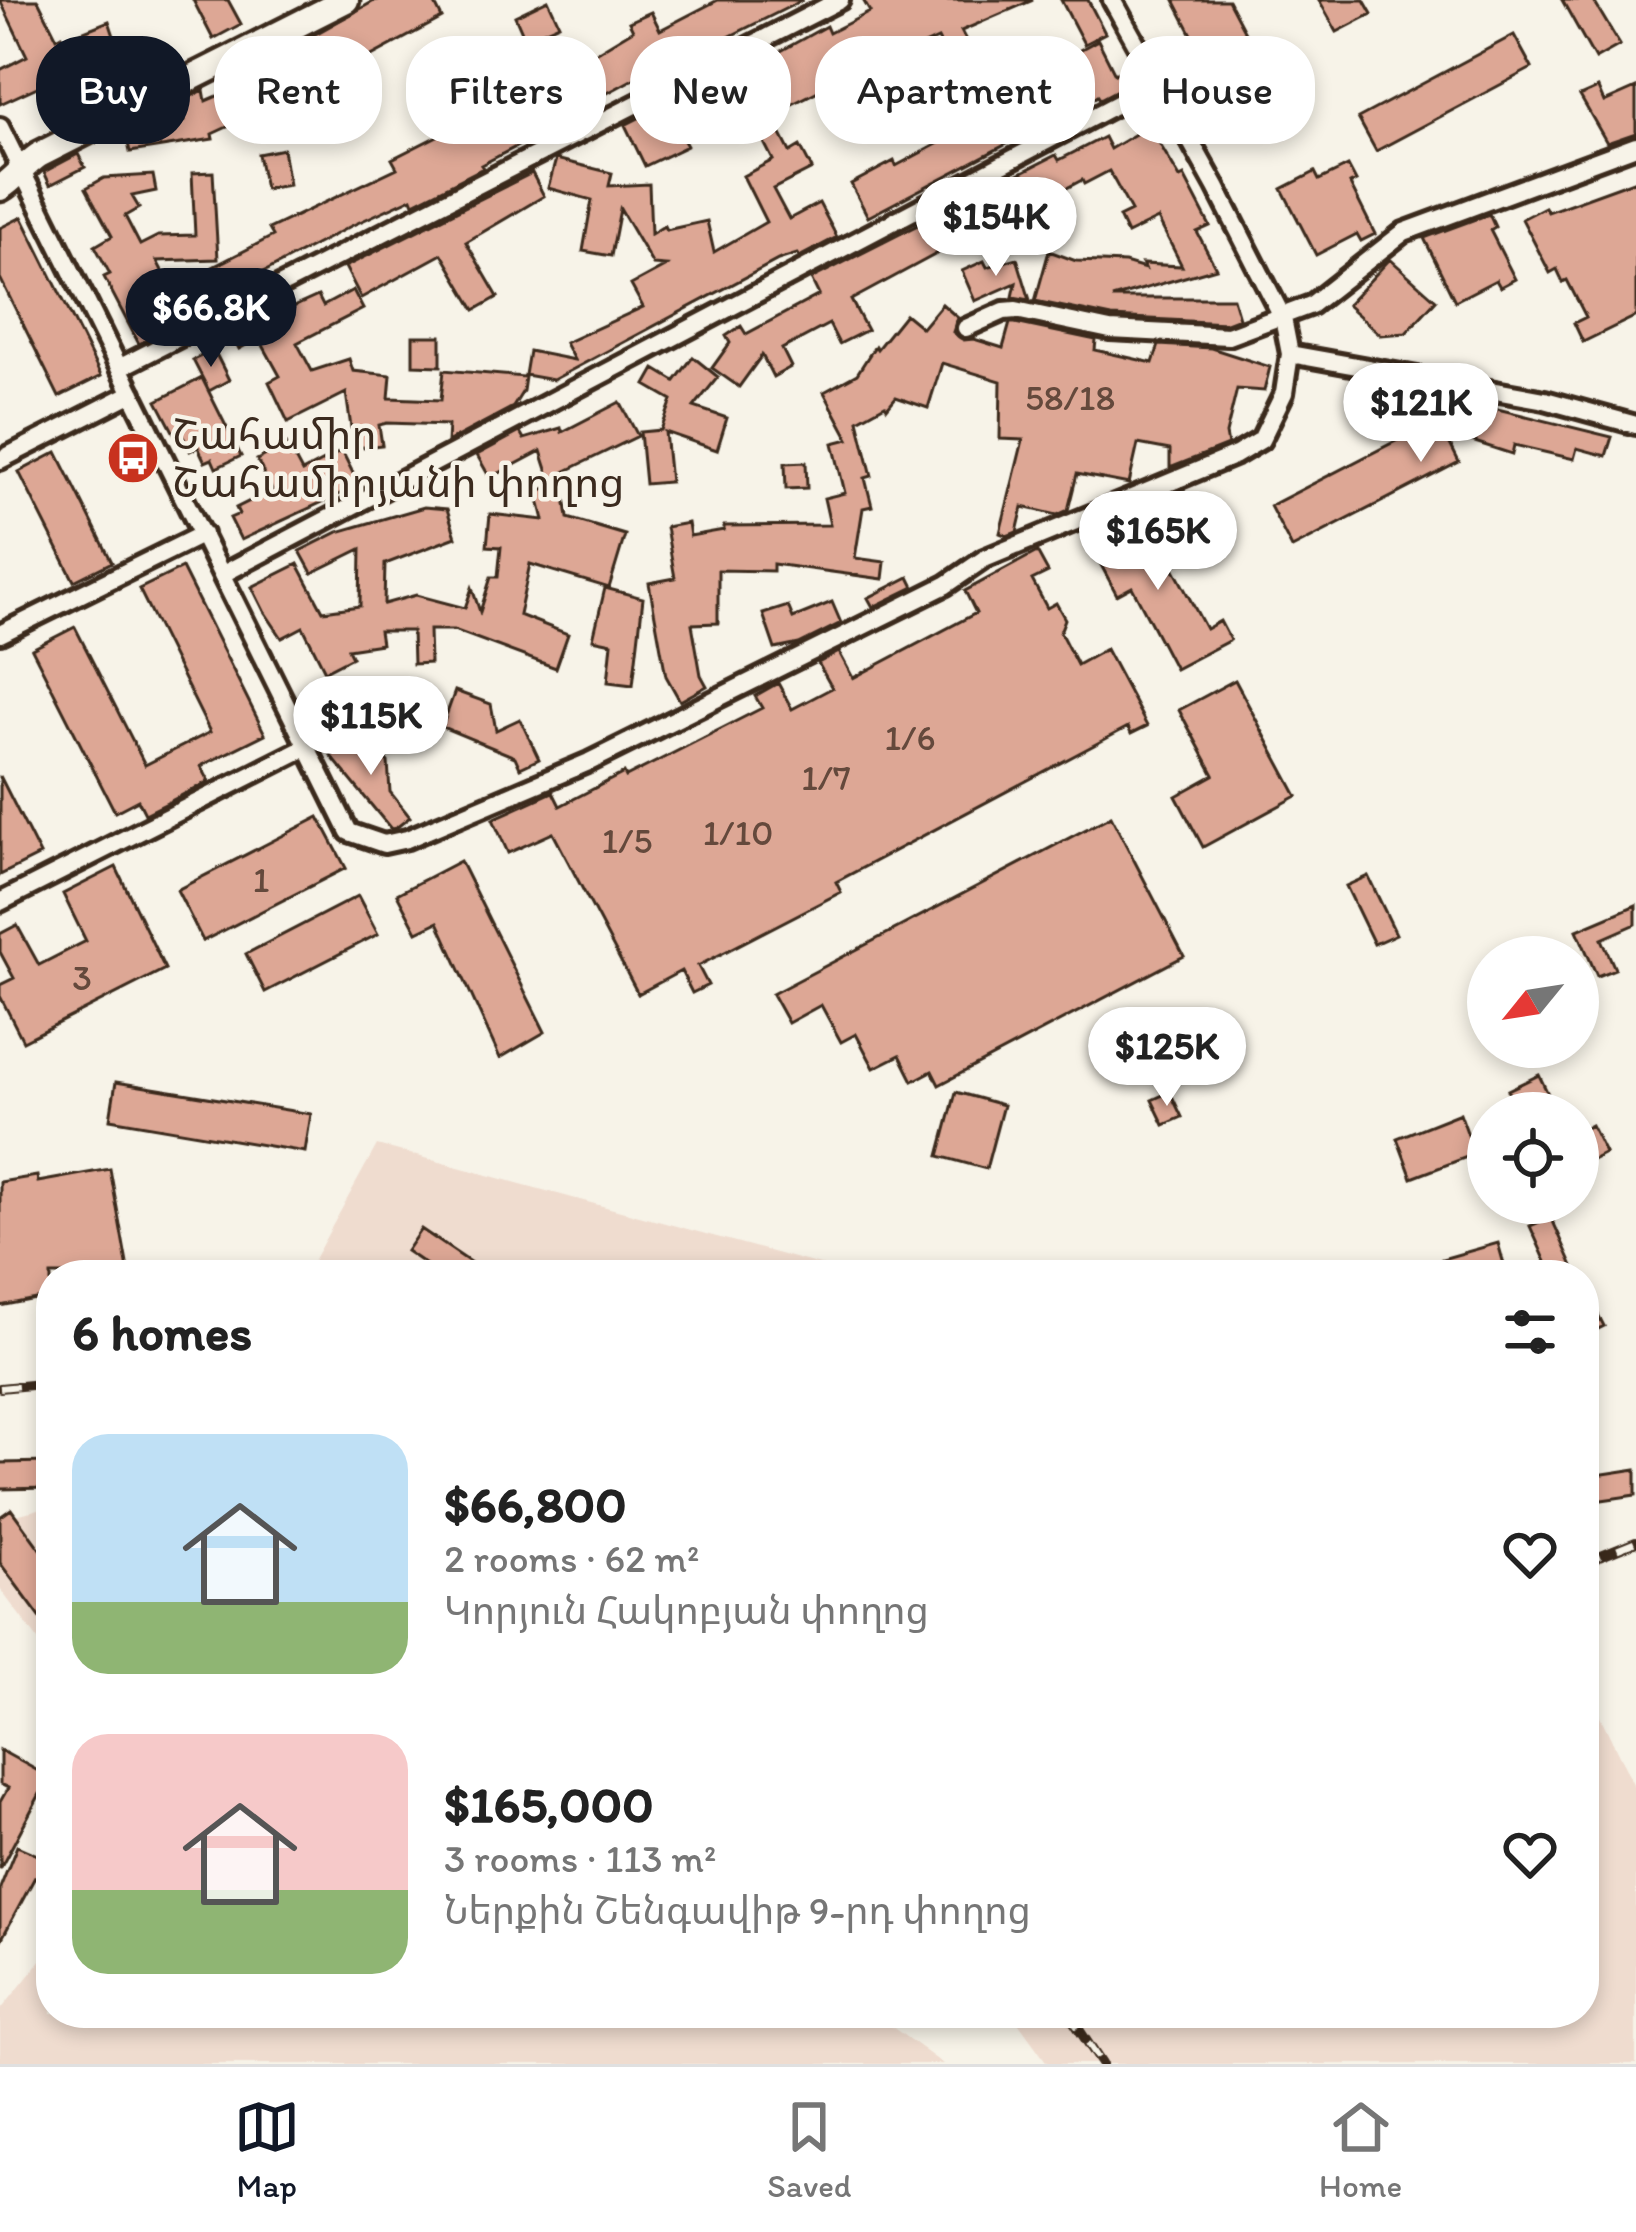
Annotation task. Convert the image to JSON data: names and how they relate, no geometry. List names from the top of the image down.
{
  "places": {
    "bus stop": ["Շահամիր Շահամիրյանի փողոց"]
  },
  "house_numbers": [
    "58/18",
    "1/6",
    "1/7",
    "1/10",
    "1/5",
    "1",
    "3"
  ],
  "north": "bottom left",
  "page": {
    "chip": [
      "Buy",
      "Rent",
      "Filters",
      "New",
      "Apartment",
      "House"
    ],
    "price": [
      "$154K",
      "$66.8K",
      "$121K",
      "$165K",
      "$115K",
      "$125K"
    ],
    "heading": "6 homes",
    "list": [
      {
        "name": "$66,800",
        "note": "2 rooms · 62 m² · Կորյուն Հակոբյան փողոց"
      },
      {
        "name": "$165,000",
        "note": "3 rooms · 113 m² · Ներքին Շենգավիթ 9-րդ փողոց"
      }
    ],
    "tabs": ["Map", "Saved", "Home"]
  }
}
